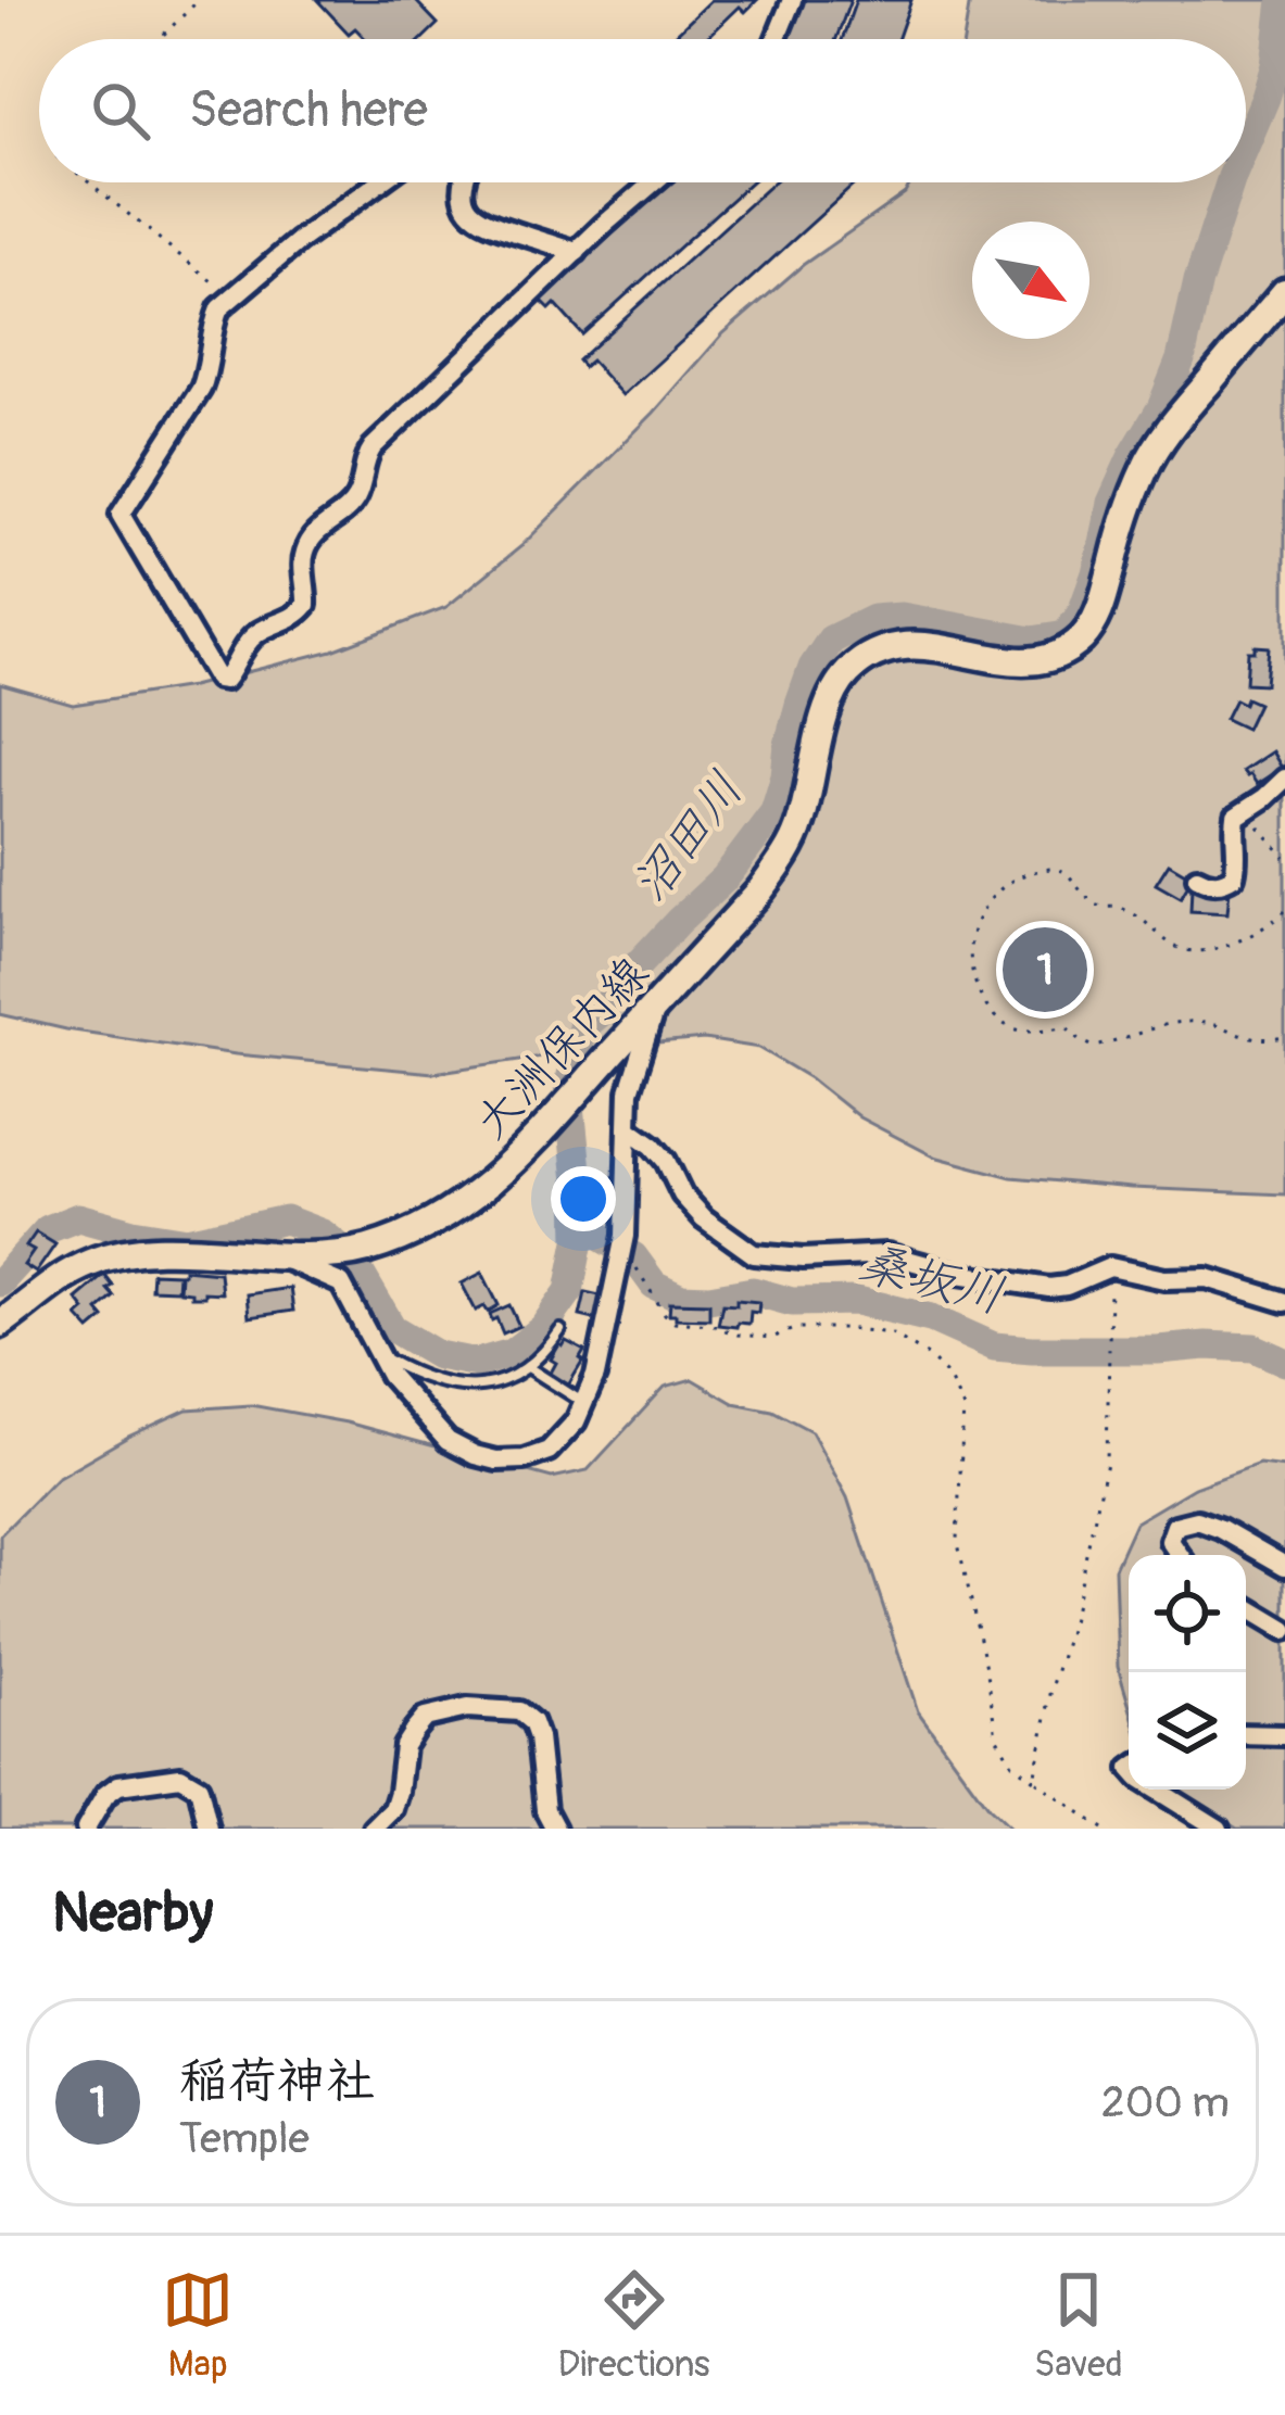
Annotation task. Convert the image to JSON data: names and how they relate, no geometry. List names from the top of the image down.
{
  "streets": {
    "main road": ["大洲保内線"]
  },
  "water": ["沼田川", "桑坂川"],
  "north": "bottom right",
  "page": {
    "search": "Search here",
    "pins": "1",
    "heading": "Nearby",
    "list": [
      {
        "mark": "1",
        "name": "稲荷神社",
        "note": "Temple",
        "value": "200 m"
      }
    ],
    "nav": ["Map", "Directions", "Saved"]
  }
}
